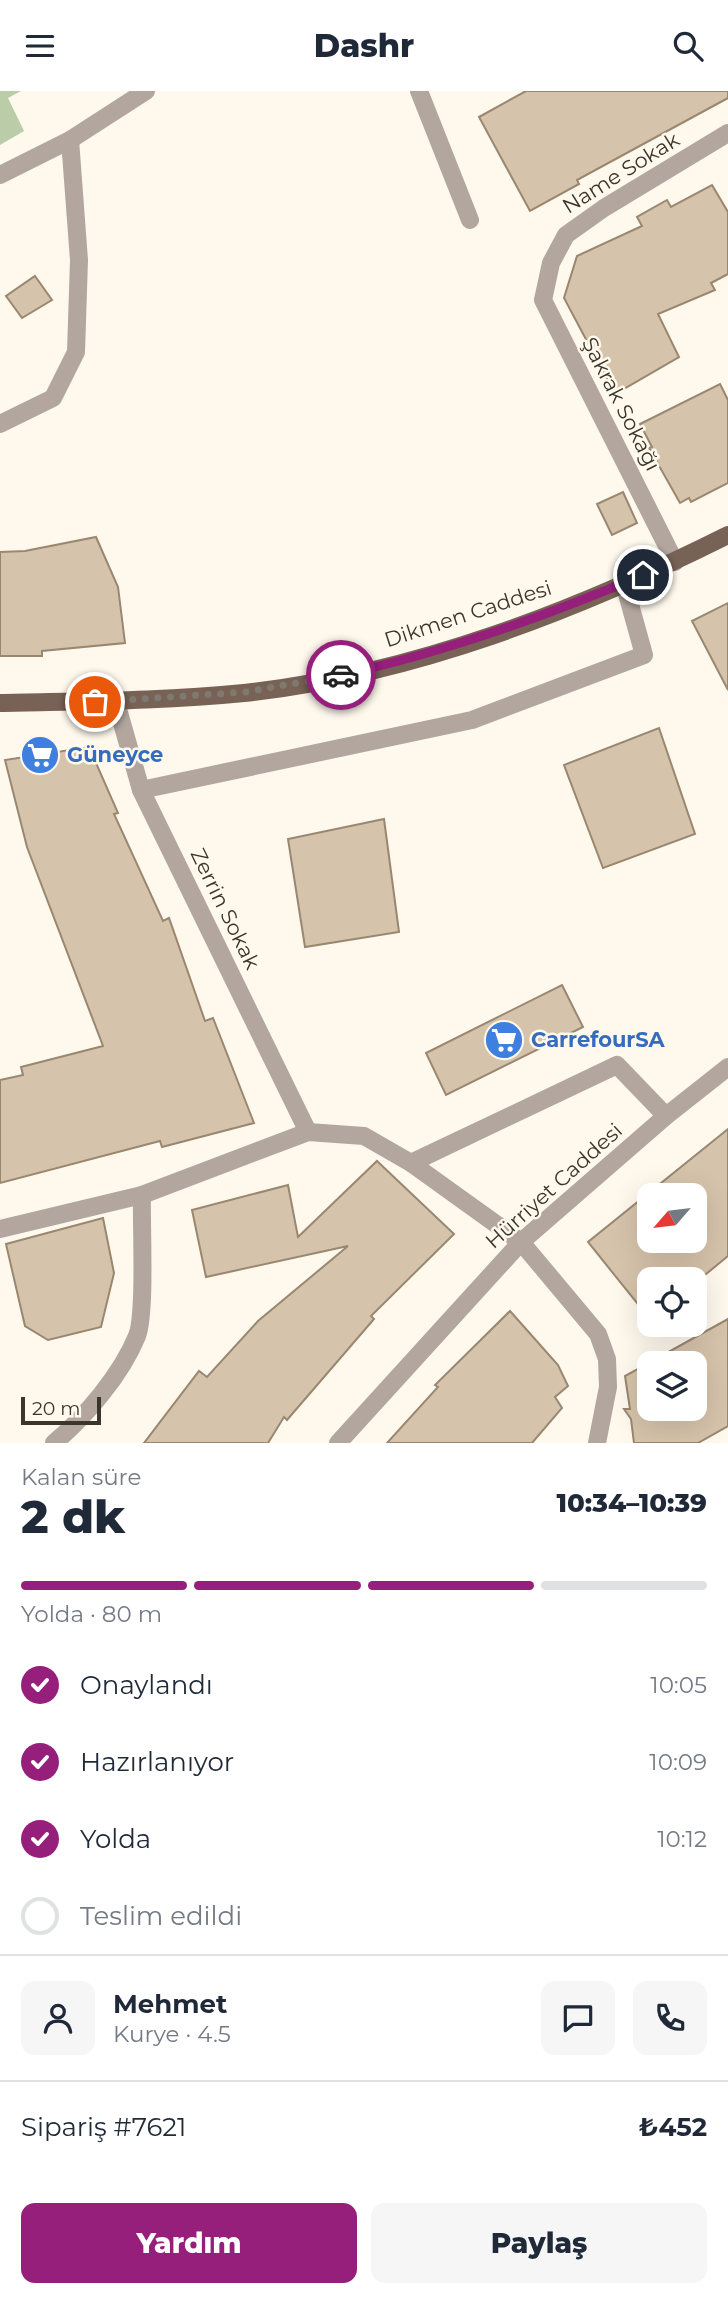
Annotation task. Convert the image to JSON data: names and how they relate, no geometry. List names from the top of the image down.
{
  "streets": {
    "main road": ["Dikmen Caddesi"],
    "street": [
      "Name Sokak",
      "Şakrak Sokağı",
      "Zerrin Sokak",
      "Hürriyet Caddesi"
    ]
  },
  "crossings": [
    ["Name Sokak", "Şakrak Sokağı"],
    ["Şakrak Sokağı", "Dikmen Caddesi"],
    ["Dikmen Caddesi", "Zerrin Sokak"]
  ],
  "places": {
    "supermarket": ["Güneyce", "CarrefourSA"]
  },
  "scale_bar": "20 m",
  "north": "bottom left",
  "page": {
    "header": "Dashr",
    "scale": "20 m",
    "heading": ["2 dk", "Kalan süre", "10:34–10:39"],
    "panel": [
      "Mehmet",
      "Kurye · 4.5",
      "Sipariş #7621",
      "₺452"
    ],
    "bar": "Yolda · 80 m",
    "list": [
      ["Onaylandı", "10:05"],
      ["Hazırlanıyor", "10:09"],
      ["Yolda", "10:12"],
      "Teslim edildi"
    ],
    "buttons": ["Yardım", "Paylaş"]
  }
}
